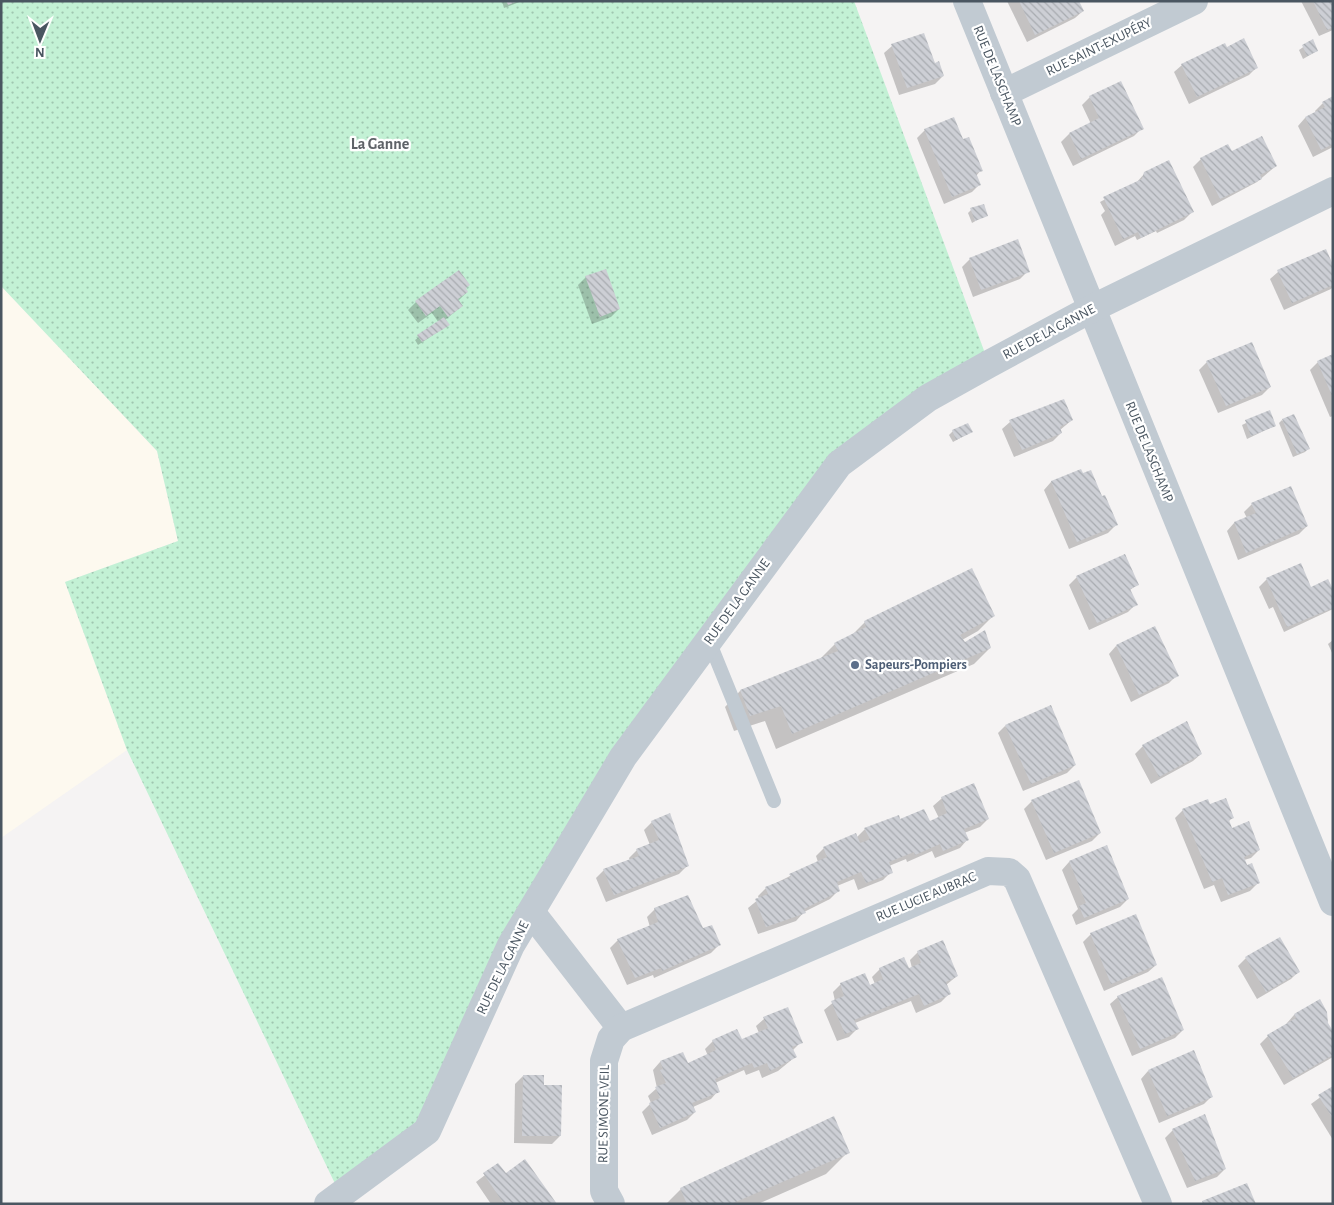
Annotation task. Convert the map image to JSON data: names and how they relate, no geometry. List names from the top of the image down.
{
  "streets": {
    "street": [
      "RUE SAINT-EXUPÉRY",
      "RUE DE LASCHAMP",
      "RUE DE LA GANNE",
      "RUE LUCIE AUBRAC",
      "RUE SIMONE VEIL"
    ]
  },
  "crossings": [
    ["RUE SAINT-EXUPÉRY", "RUE DE LASCHAMP"],
    ["RUE DE LASCHAMP", "RUE DE LA GANNE"],
    ["RUE LUCIE AUBRAC", "RUE SIMONE VEIL"]
  ],
  "districts": ["La Ganne"],
  "places": ["Sapeurs-Pompiers"],
  "north": "bottom"
}
